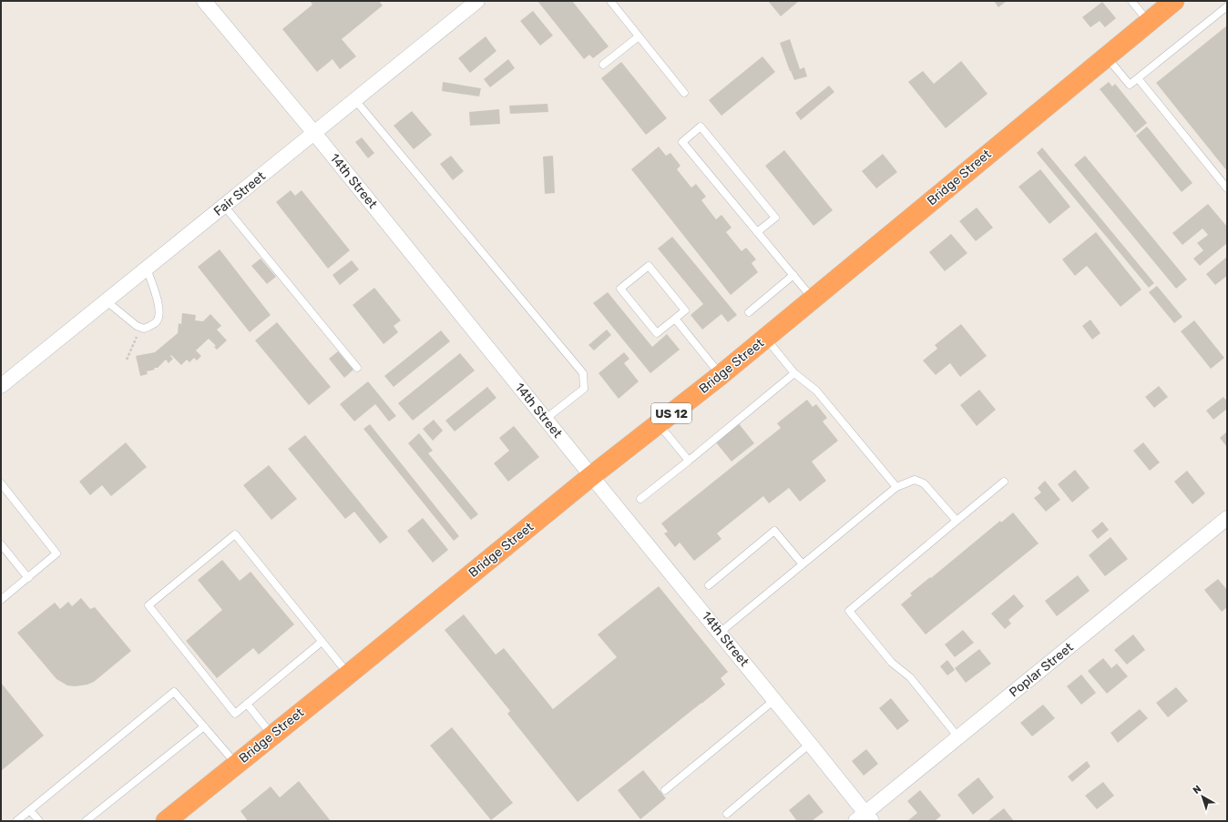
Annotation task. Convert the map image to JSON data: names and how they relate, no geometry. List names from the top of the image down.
{
  "streets": {
    "highway": ["Bridge Street", "US 12"],
    "street": ["14th Street", "Fair Street", "Poplar Street"]
  },
  "crossings": [
    ["Bridge Street", "14th Street"],
    ["14th Street", "Fair Street"],
    ["14th Street", "Poplar Street"]
  ],
  "north": "top left"
}
